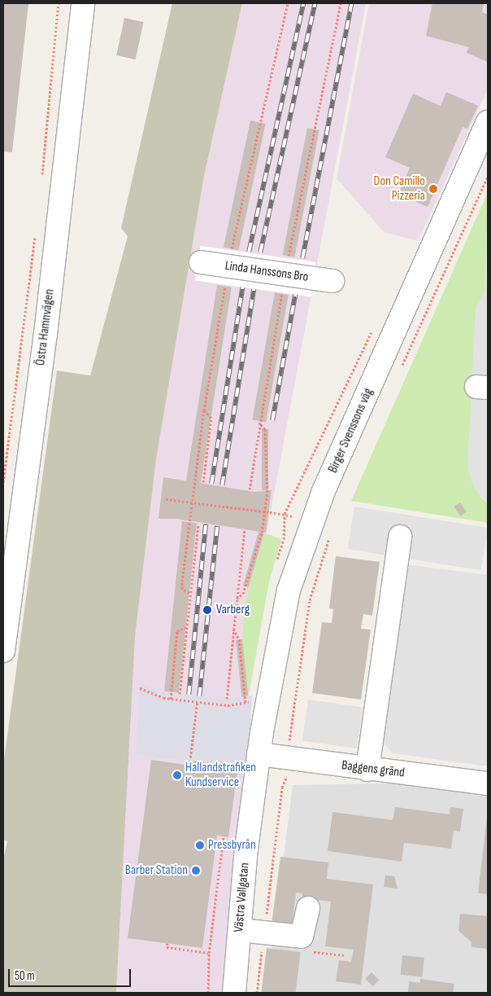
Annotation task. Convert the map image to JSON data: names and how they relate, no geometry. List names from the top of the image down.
{
  "streets": {
    "street": [
      "Linda Hanssons Bro",
      "Östra Hamnvägen",
      "Birger Svenssons väg",
      "Baggens gränd",
      "Västra Vallgatan"
    ]
  },
  "crossings": [
    ["Birger Svenssons väg", "Baggens gränd"],
    ["Birger Svenssons väg", "Västra Vallgatan"],
    ["Baggens gränd", "Västra Vallgatan"]
  ],
  "places": [
    "Don Camillo Pizzeria",
    "Varberg",
    "Hallandstrafiken Kundservice",
    "Pressbyrån",
    "Barber Station"
  ],
  "scale_bar": "50 m"
}
